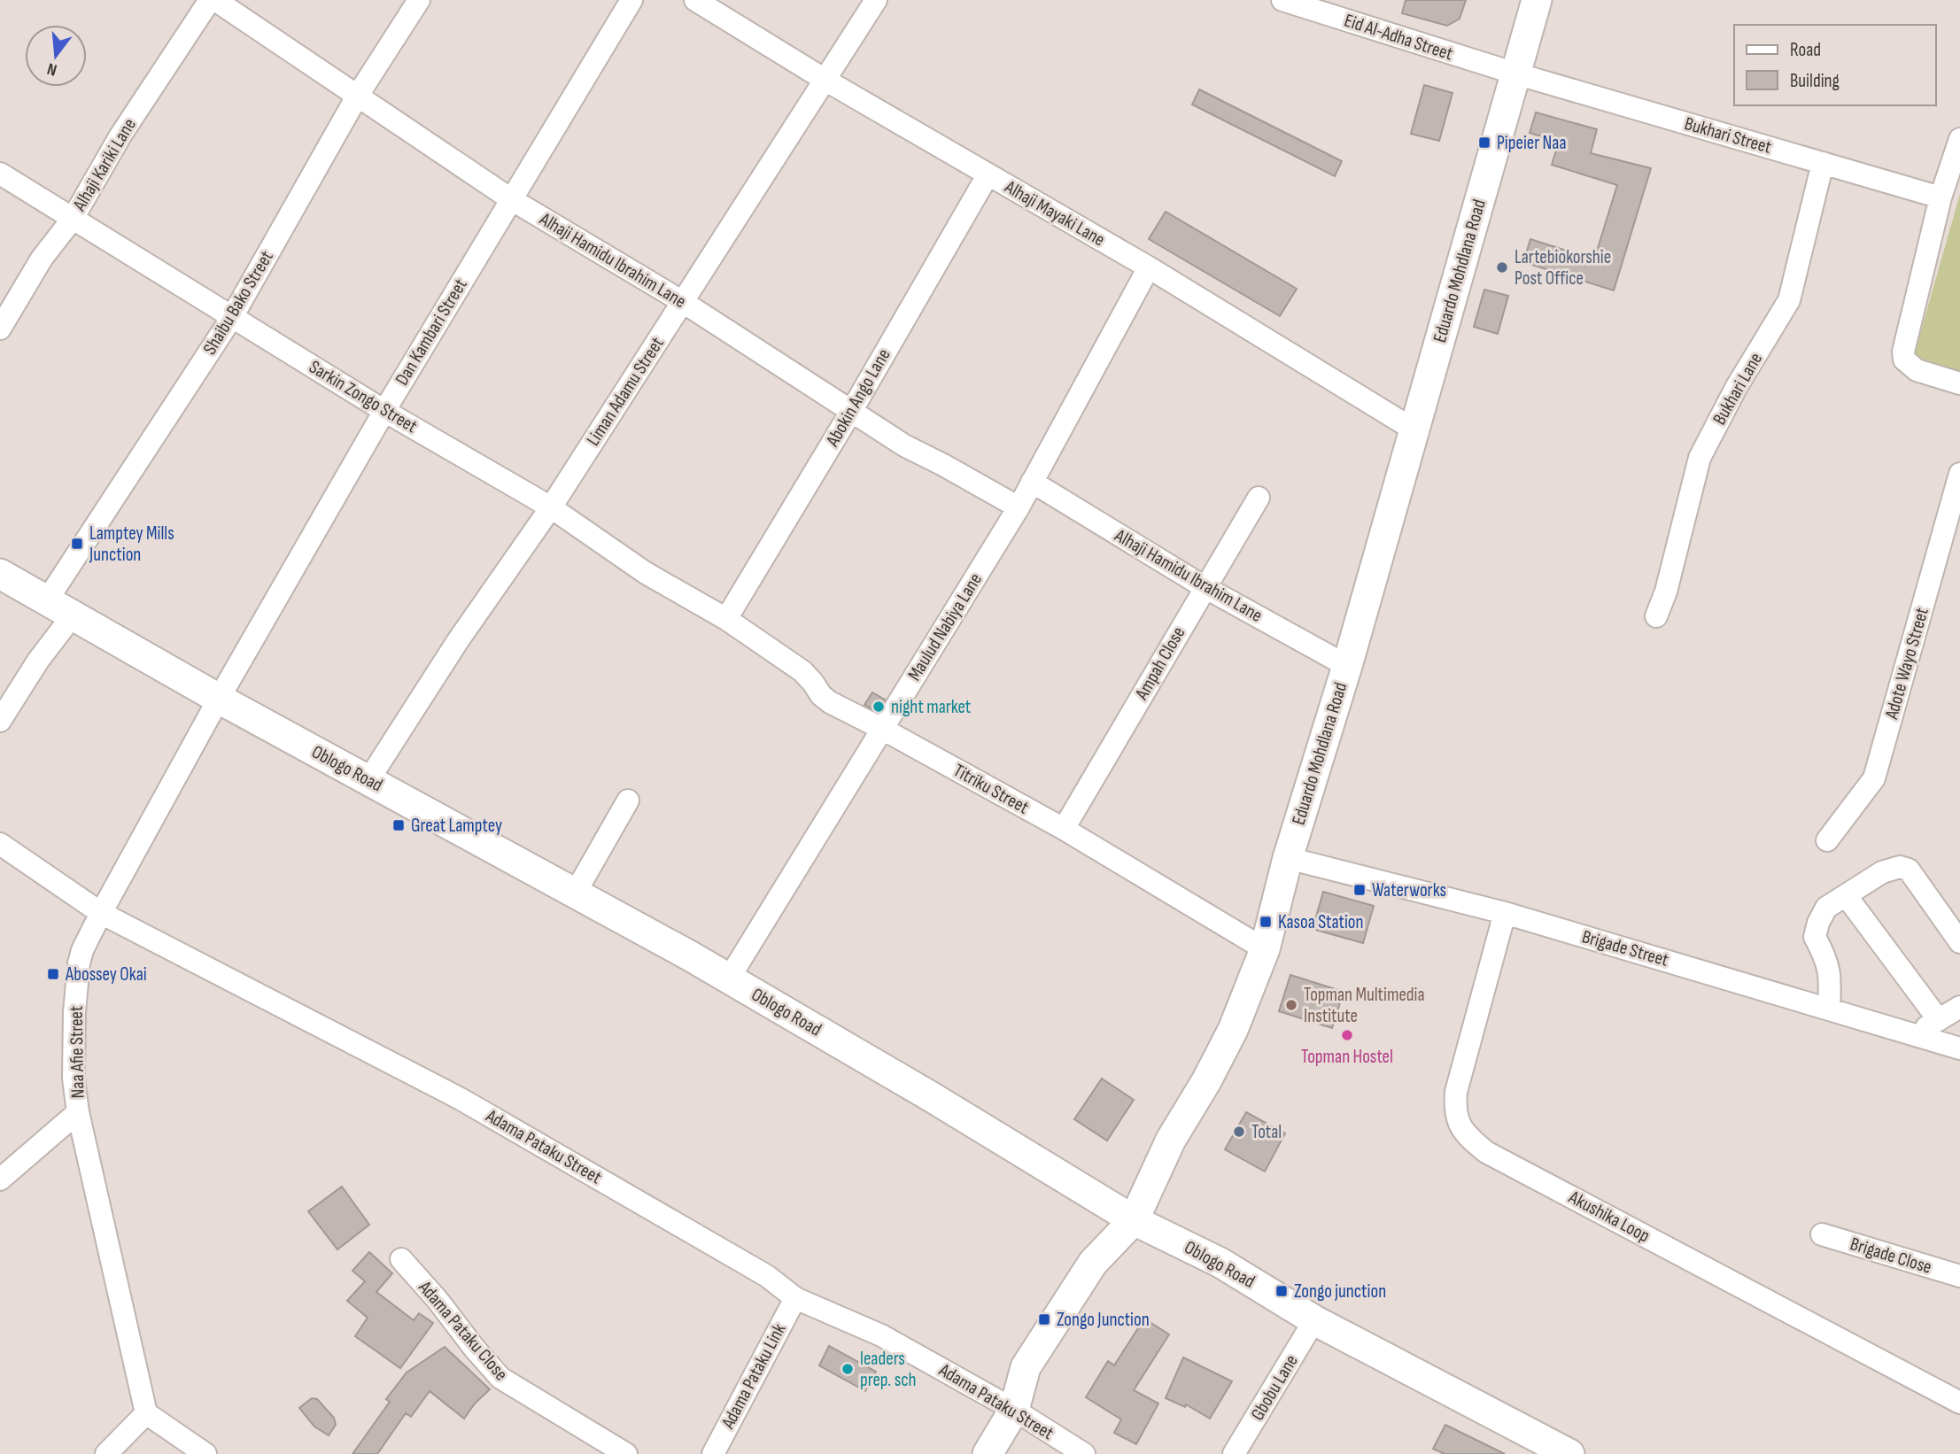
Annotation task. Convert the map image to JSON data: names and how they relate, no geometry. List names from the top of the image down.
{
  "streets": {
    "main road": ["Eduardo Mohdlana Road", "Oblogo Road"],
    "street": [
      "Eid Al-Adha Street",
      "Bukhari Street",
      "Alhaji Kariki Lane",
      "Alhaji Mayaki Lane",
      "Alhaji Hamidu Ibrahim Lane",
      "Shaibu Bako Street",
      "Dan Kambari Street",
      "Bukhari Lane",
      "Liman Adamu Street",
      "Sarkin Zongo Street",
      "Abokin Ango Lane",
      "Maulud Nabiya Lane",
      "Ampah Close",
      "Adote Wayo Street",
      "Titriku Street",
      "Brigade Street",
      "Naa Afie Street",
      "Adama Pataku Street",
      "Akushika Loop",
      "Brigade Close",
      "Adama Pataku Close",
      "Adama Pataku Link",
      "Gbobu Lane"
    ]
  },
  "crossings": [
    ["Eid Al-Adha Street", "Bukhari Street"],
    ["Eid Al-Adha Street", "Eduardo Mohdlana Road"],
    ["Bukhari Street", "Eduardo Mohdlana Road"],
    ["Bukhari Street", "Bukhari Lane"],
    ["Alhaji Kariki Lane", "Sarkin Zongo Street"],
    ["Alhaji Mayaki Lane", "Eduardo Mohdlana Road"],
    ["Alhaji Mayaki Lane", "Liman Adamu Street"],
    ["Alhaji Mayaki Lane", "Abokin Ango Lane"],
    ["Alhaji Mayaki Lane", "Maulud Nabiya Lane"],
    ["Alhaji Hamidu Ibrahim Lane", "Eduardo Mohdlana Road"],
    ["Alhaji Hamidu Ibrahim Lane", "Shaibu Bako Street"],
    ["Alhaji Hamidu Ibrahim Lane", "Dan Kambari Street"],
    ["Alhaji Hamidu Ibrahim Lane", "Liman Adamu Street"],
    ["Alhaji Hamidu Ibrahim Lane", "Abokin Ango Lane"],
    ["Alhaji Hamidu Ibrahim Lane", "Maulud Nabiya Lane"],
    ["Alhaji Hamidu Ibrahim Lane", "Ampah Close"],
    ["Eduardo Mohdlana Road", "Oblogo Road"],
    ["Eduardo Mohdlana Road", "Titriku Street"],
    ["Eduardo Mohdlana Road", "Brigade Street"],
    ["Eduardo Mohdlana Road", "Adama Pataku Street"],
    ["Shaibu Bako Street", "Sarkin Zongo Street"],
    ["Shaibu Bako Street", "Oblogo Road"],
    ["Dan Kambari Street", "Sarkin Zongo Street"],
    ["Dan Kambari Street", "Oblogo Road"],
    ["Dan Kambari Street", "Naa Afie Street"],
    ["Liman Adamu Street", "Sarkin Zongo Street"],
    ["Liman Adamu Street", "Oblogo Road"],
    ["Sarkin Zongo Street", "Abokin Ango Lane"],
    ["Sarkin Zongo Street", "Titriku Street"],
    ["Abokin Ango Lane", "Titriku Street"],
    ["Maulud Nabiya Lane", "Oblogo Road"],
    ["Maulud Nabiya Lane", "Titriku Street"],
    ["Ampah Close", "Titriku Street"],
    ["Oblogo Road", "Naa Afie Street"],
    ["Oblogo Road", "Gbobu Lane"],
    ["Brigade Street", "Akushika Loop"],
    ["Naa Afie Street", "Adama Pataku Street"],
    ["Adama Pataku Street", "Adama Pataku Link"]
  ],
  "places": {
    "transit": [
      "Pipeier Naa",
      "Lamptey Mills Junction",
      "Great Lamptey",
      "Waterworks",
      "Kasoa Station",
      "Abossey Okai",
      "Zongo junction",
      "Zongo Junction"
    ],
    "other": [
      "Lartebiokorshie Post Office",
      "night market",
      "Topman Multimedia Institute",
      "Topman Hostel",
      "Total",
      "leaders prep. sch"
    ]
  },
  "legend": ["Road", "Building"],
  "north": "bottom"
}
